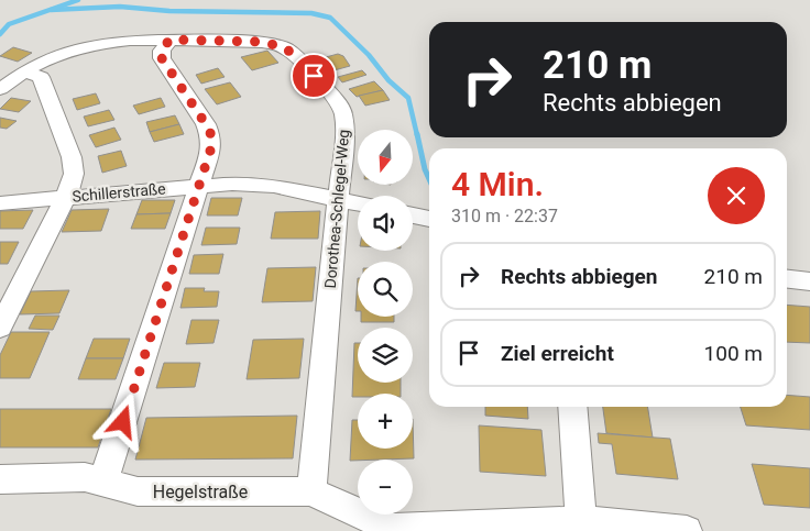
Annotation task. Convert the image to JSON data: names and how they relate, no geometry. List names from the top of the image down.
{
  "streets": {
    "street": ["Schillerstraße", "Dorothea-Schlegel-Weg", "Hegelstraße"]
  },
  "crossings": [
    ["Schillerstraße", "Dorothea-Schlegel-Weg"],
    ["Dorothea-Schlegel-Weg", "Hegelstraße"]
  ],
  "north": "bottom",
  "page": {
    "turn": ["210 m", "Rechts abbiegen"],
    "map_buttons": ["+", "−"],
    "heading": ["4 Min.", "310 m · 22:37"],
    "list": [
      {
        "name": "Rechts abbiegen",
        "value": "210 m"
      },
      {
        "name": "Ziel erreicht",
        "value": "100 m"
      }
    ]
  }
}
